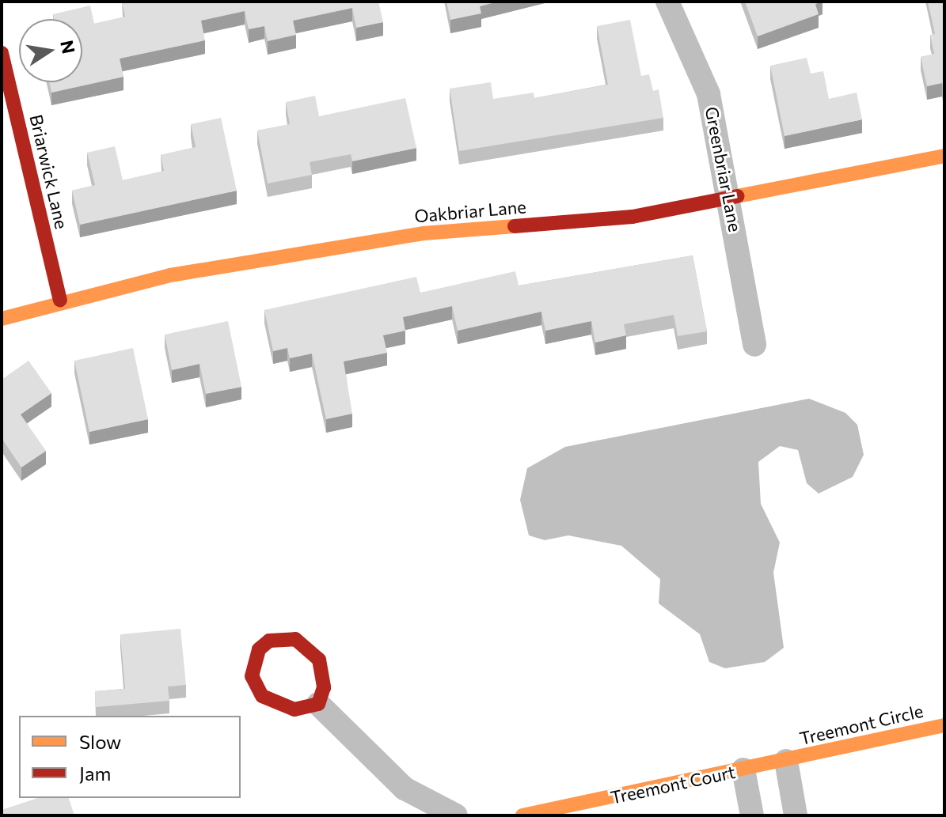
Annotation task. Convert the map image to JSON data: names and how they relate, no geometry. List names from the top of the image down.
{
  "streets": {
    "street": [
      "Greenbriar Lane",
      "Briarwick Lane",
      "Oakbriar Lane",
      "Treemont Circle",
      "Treemont Court"
    ]
  },
  "crossings": [
    ["Greenbriar Lane", "Oakbriar Lane"],
    ["Briarwick Lane", "Oakbriar Lane"],
    ["Treemont Circle", "Treemont Court"]
  ],
  "legend": ["Slow", "Jam"],
  "north": "right"
}
